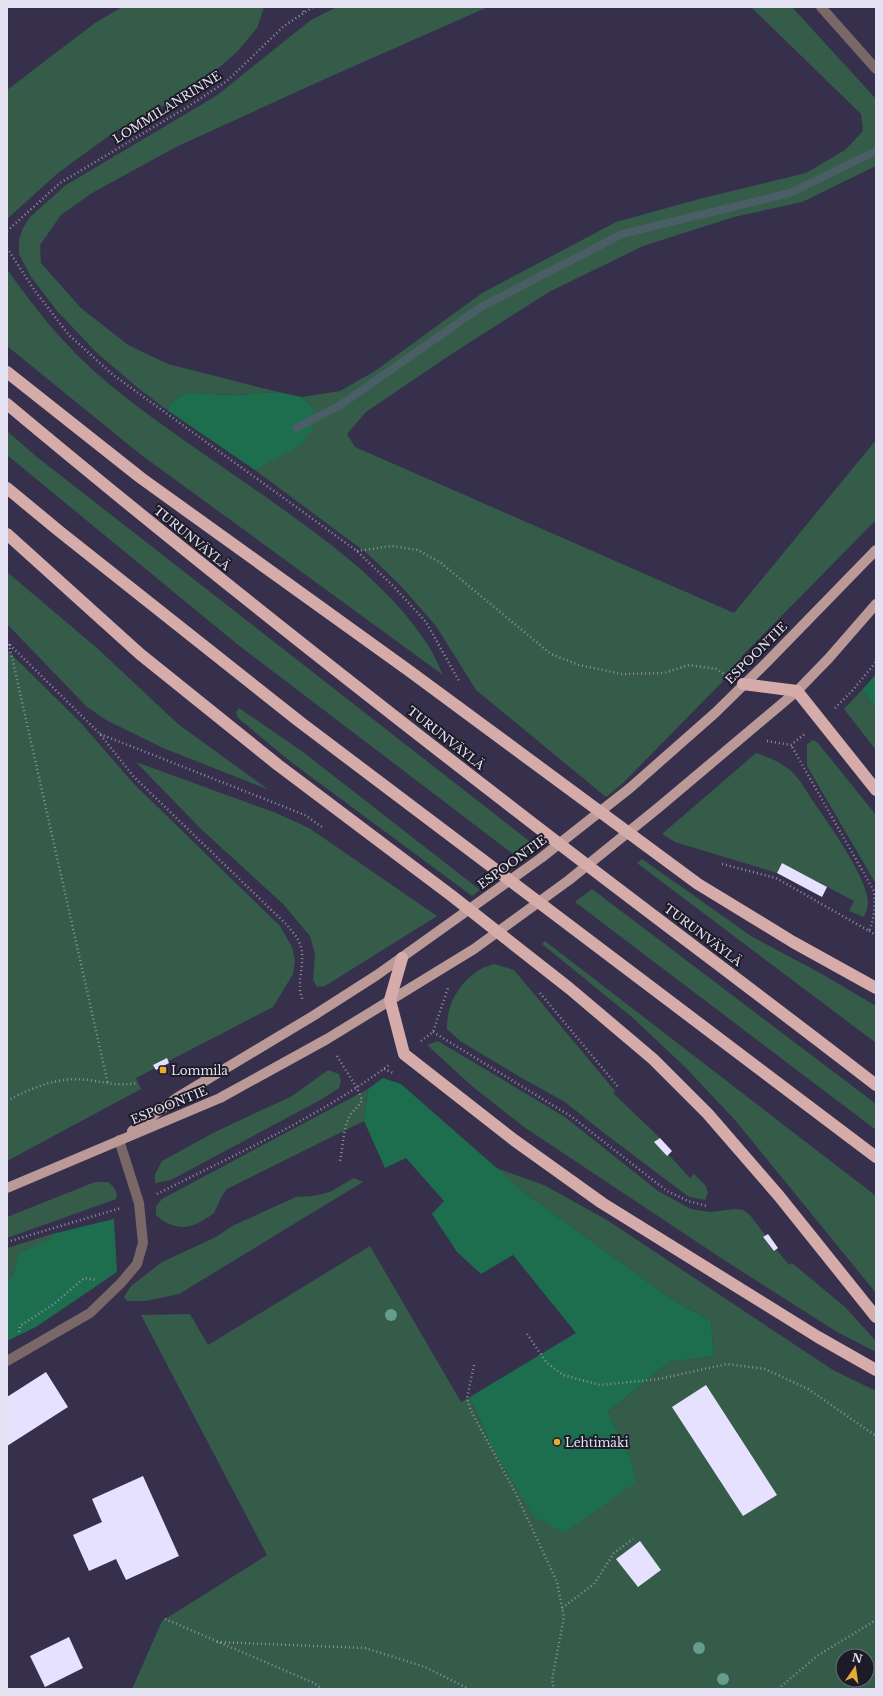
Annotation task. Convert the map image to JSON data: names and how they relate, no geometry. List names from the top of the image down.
{
  "streets": {
    "highway": ["TURUNVÄYLÄ"],
    "main road": ["ESPOONTIE"],
    "path": ["LOMMILANRINNE"]
  },
  "places": {
    "transit": ["Lommila"],
    "other": ["Lehtimäki"]
  },
  "north": "top"
}
